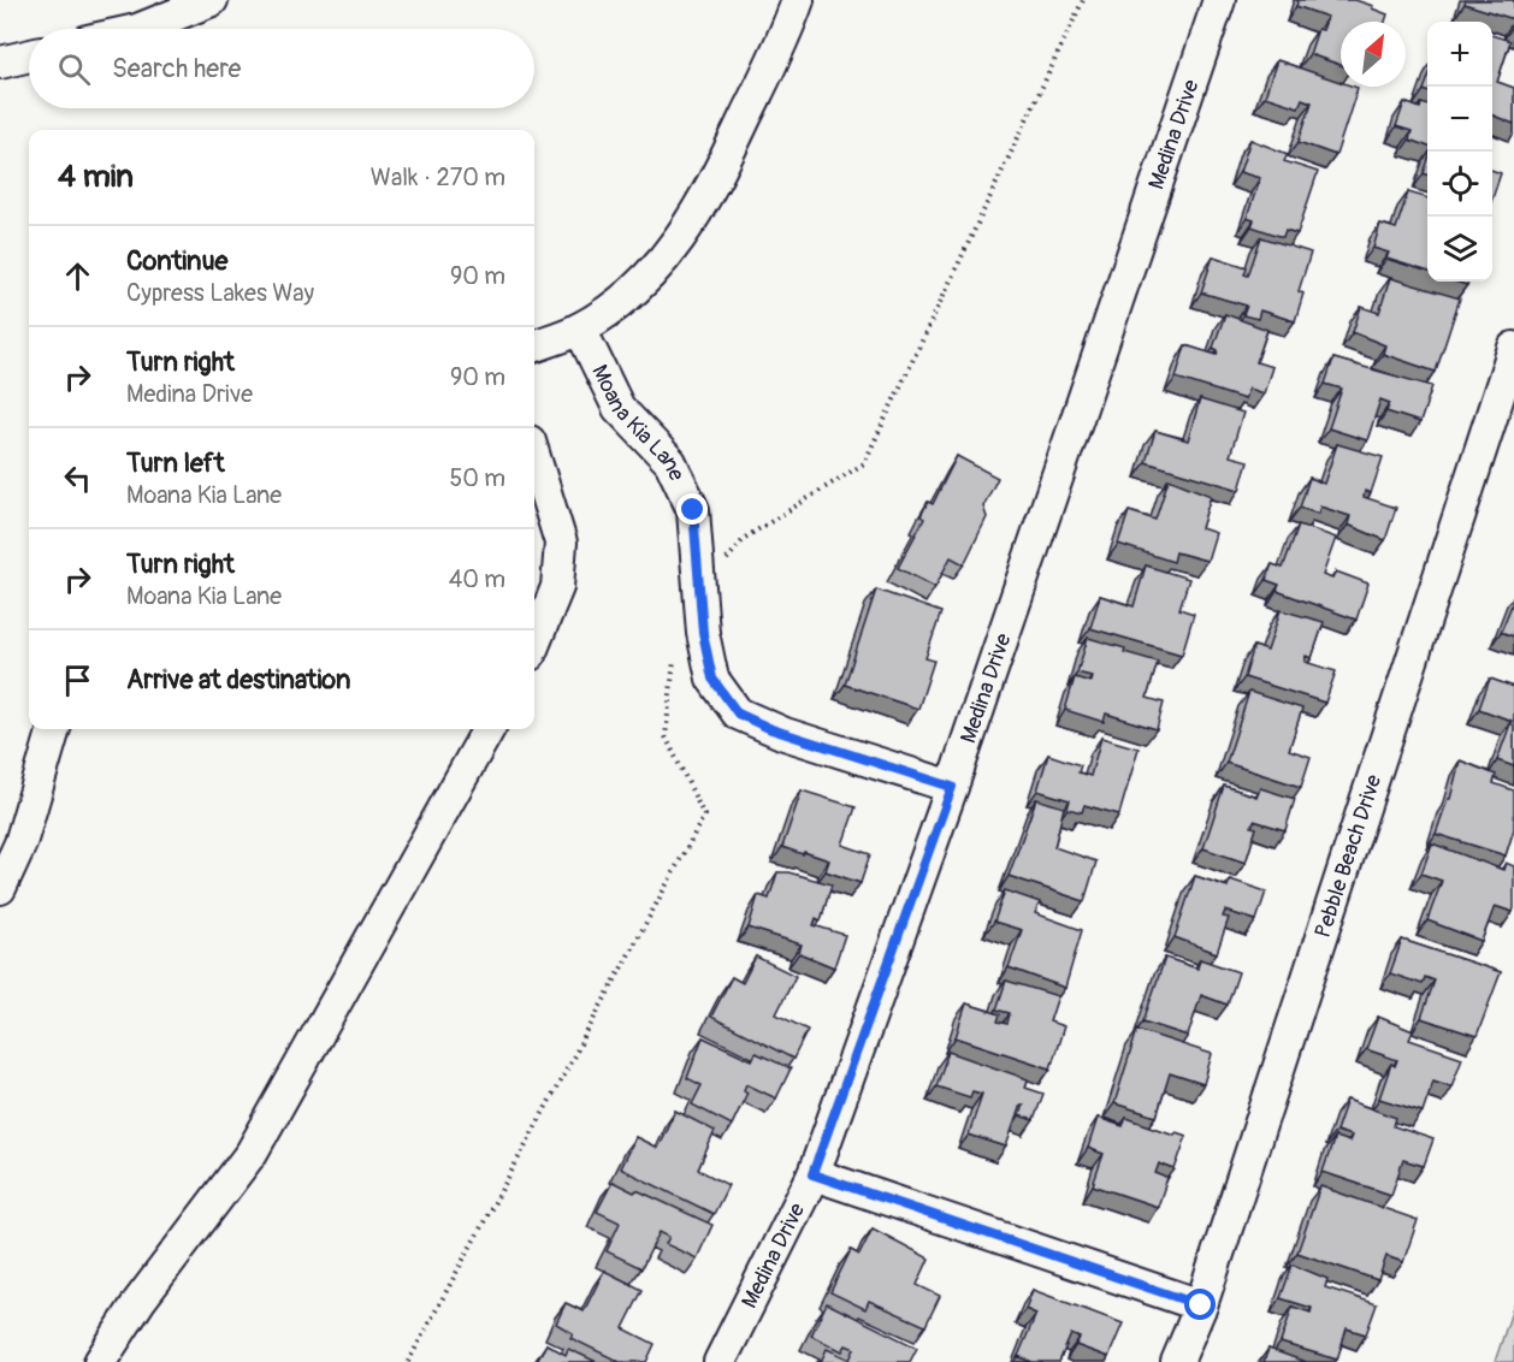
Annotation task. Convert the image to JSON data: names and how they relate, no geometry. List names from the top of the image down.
{
  "streets": {
    "street": ["Medina Drive", "Moana Kia Lane", "Pebble Beach Drive"]
  },
  "crossings": [
    ["Medina Drive", "Moana Kia Lane"]
  ],
  "north": "top right",
  "page": {
    "map_buttons": ["+", "−"],
    "search": "Search here",
    "heading": ["4 min", "Walk · 270 m"],
    "list": [
      ["Continue", "Cypress Lakes Way", "90 m"],
      ["Turn right", "Medina Drive", "90 m"],
      ["Turn left", "Moana Kia Lane", "50 m"],
      ["Turn right", "Moana Kia Lane", "40 m"],
      "Arrive at destination"
    ]
  }
}
